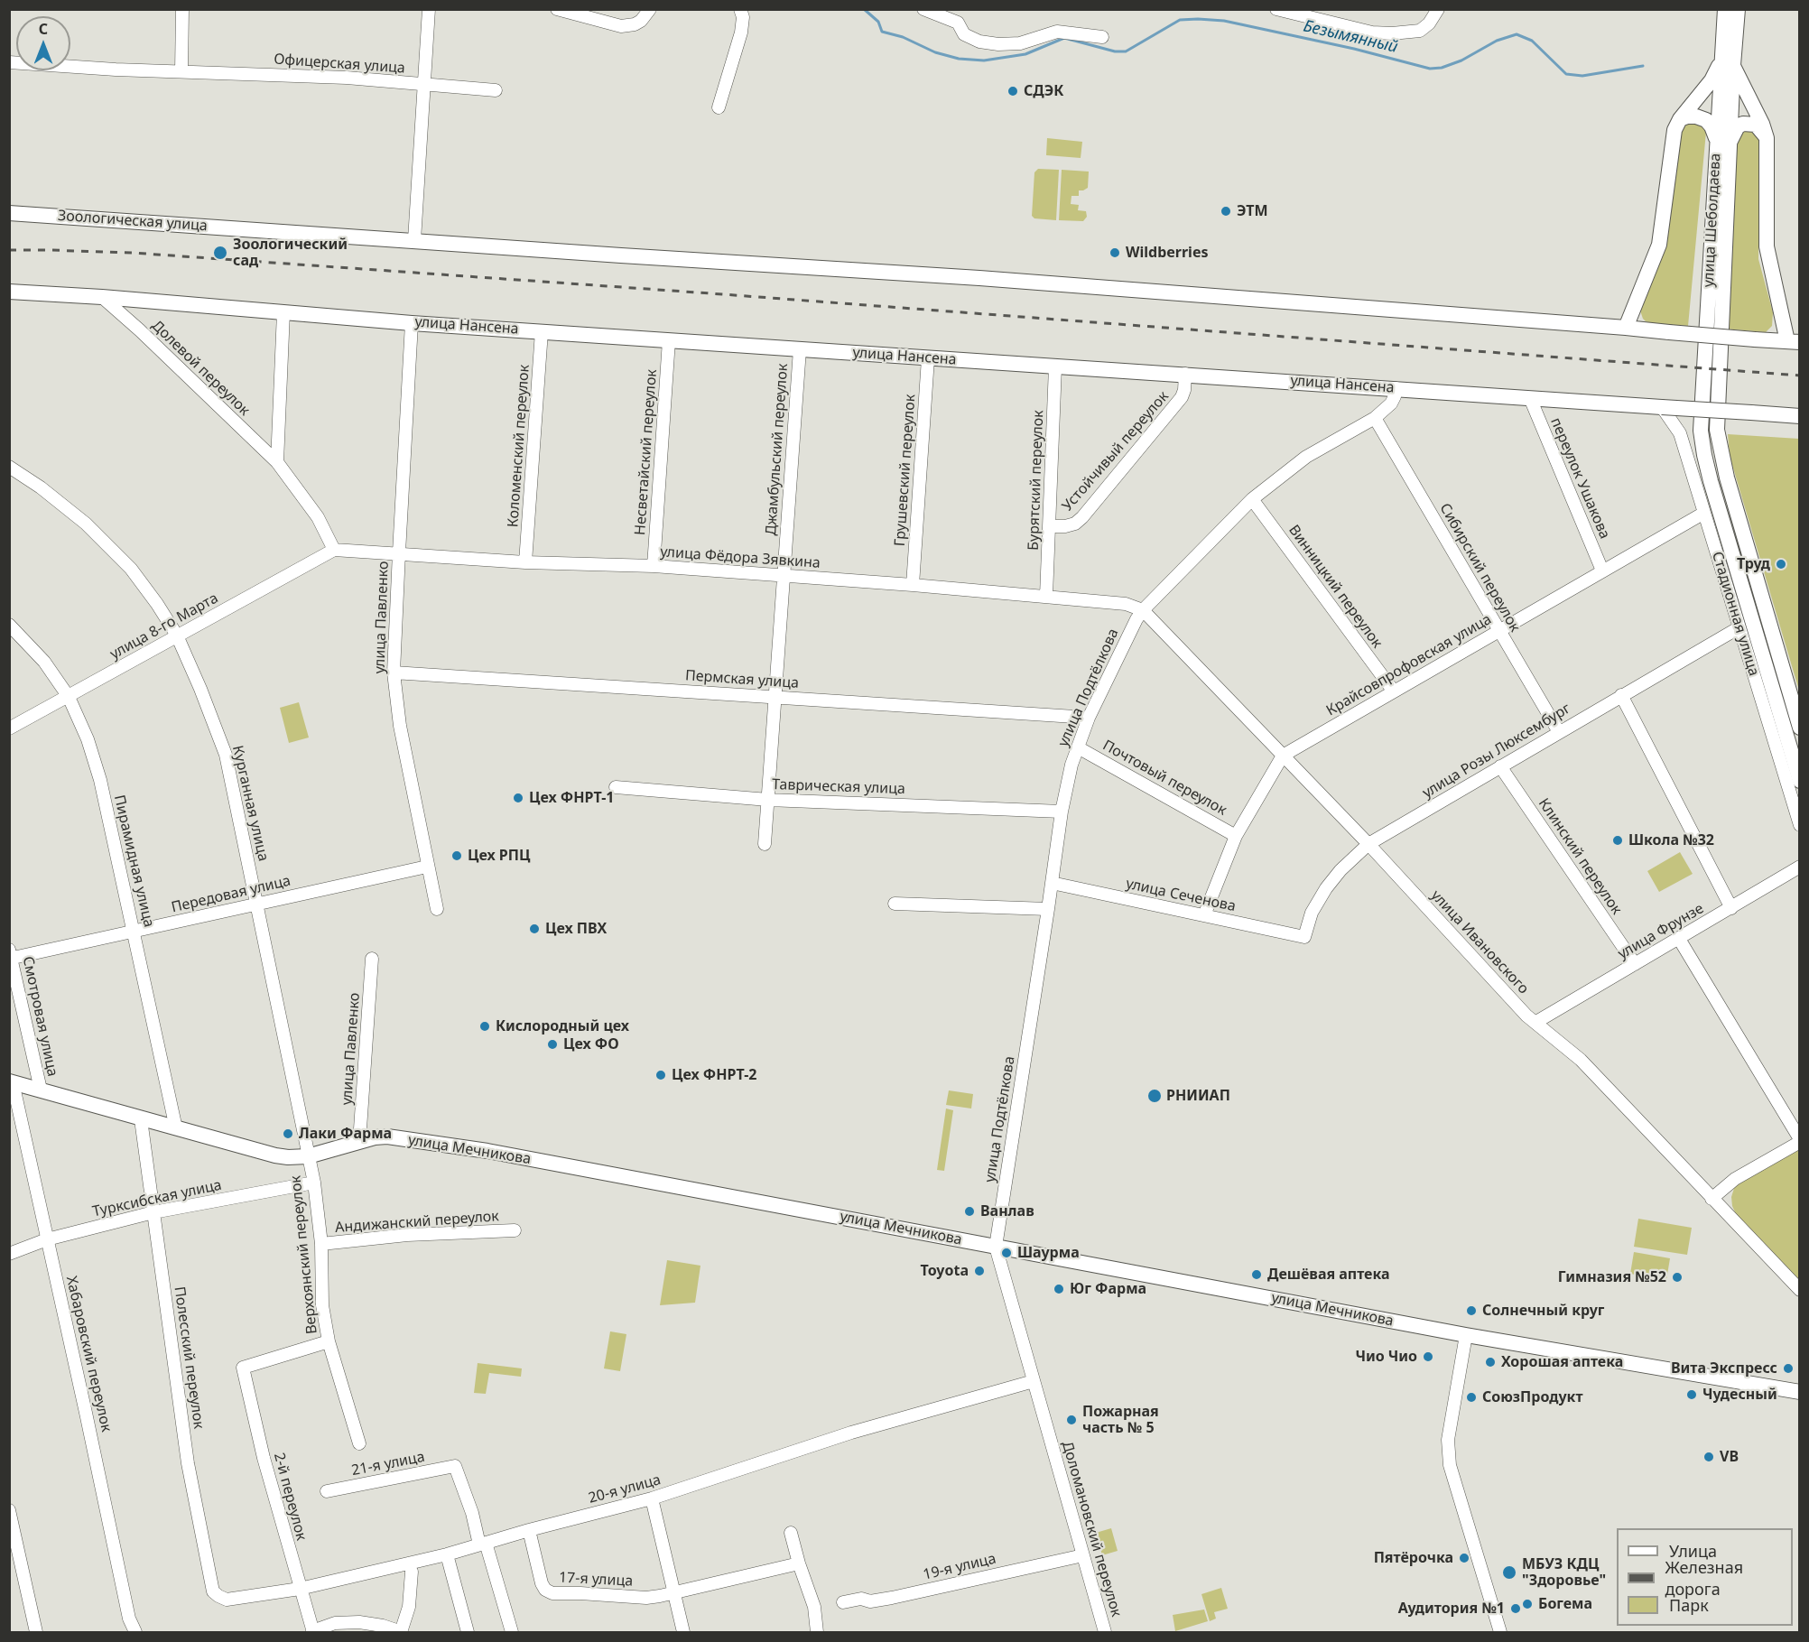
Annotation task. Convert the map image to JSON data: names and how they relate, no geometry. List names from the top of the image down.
{
  "streets": {
    "main road": [
      "улица Шеболдаева",
      "Зоологическая улица",
      "улица Нансена",
      "Стадионная улица",
      "улица Мечникова"
    ],
    "street": [
      "Офицерская улица",
      "Долевой переулок",
      "Коломенский переулок",
      "Джамбульский переулок",
      "Устойчивый переулок",
      "Несветайский переулок",
      "Грушевский переулок",
      "переулок Ушакова",
      "Бурятский переулок",
      "улица Фёдора Зявкина",
      "Сибирский переулок",
      "Винницкий переулок",
      "улица Павленко",
      "улица 8-го Марта",
      "Крайсовпрофовская улица",
      "Пермская улица",
      "улица Подтёлкова",
      "улица Розы Люксембург",
      "Почтовый переулок",
      "Таврическая улица",
      "Курганная улица",
      "Клинский переулок",
      "Пирамидная улица",
      "Передовая улица",
      "улица Сеченова",
      "улица Фрунзе",
      "улица Ивановского",
      "Смотровая улица",
      "Турксибская улица",
      "Андижанский переулок",
      "Верхоянский переулок",
      "Хабаровский переулок",
      "Полесский переулок",
      "21-я улица",
      "20-я улица",
      "2-й переулок",
      "Доломановский переулок",
      "19-я улица",
      "17-я улица"
    ]
  },
  "crossings": [
    ["улица Шеболдаева", "Стадионная улица"],
    ["улица Нансена", "Долевой переулок"],
    ["улица Нансена", "Коломенский переулок"],
    ["улица Нансена", "Джамбульский переулок"],
    ["улица Нансена", "Устойчивый переулок"],
    ["улица Нансена", "Несветайский переулок"],
    ["улица Нансена", "Грушевский переулок"],
    ["улица Нансена", "переулок Ушакова"],
    ["улица Нансена", "Бурятский переулок"],
    ["улица Нансена", "Стадионная улица"],
    ["улица Нансена", "улица Павленко"],
    ["улица Нансена", "улица Подтёлкова"],
    ["Долевой переулок", "улица Фёдора Зявкина"],
    ["Долевой переулок", "улица 8-го Марта"],
    ["Коломенский переулок", "улица Фёдора Зявкина"],
    ["Джамбульский переулок", "улица Фёдора Зявкина"],
    ["Джамбульский переулок", "Пермская улица"],
    ["Джамбульский переулок", "Таврическая улица"],
    ["Устойчивый переулок", "Бурятский переулок"],
    ["Несветайский переулок", "улица Фёдора Зявкина"],
    ["Грушевский переулок", "улица Фёдора Зявкина"],
    ["переулок Ушакова", "Крайсовпрофовская улица"],
    ["Бурятский переулок", "улица Фёдора Зявкина"],
    ["улица Фёдора Зявкина", "улица Павленко"],
    ["улица Фёдора Зявкина", "улица 8-го Марта"],
    ["улица Фёдора Зявкина", "улица Подтёлкова"],
    ["улица Фёдора Зявкина", "улица Ивановского"],
    ["Сибирский переулок", "Крайсовпрофовская улица"],
    ["Сибирский переулок", "улица Подтёлкова"],
    ["Сибирский переулок", "улица Розы Люксембург"],
    ["Винницкий переулок", "Крайсовпрофовская улица"],
    ["Винницкий переулок", "улица Подтёлкова"],
    ["Стадионная улица", "Крайсовпрофовская улица"],
    ["Стадионная улица", "улица Розы Люксембург"],
    ["улица Павленко", "Пермская улица"],
    ["улица Павленко", "Передовая улица"],
    ["улица Павленко", "улица Мечникова"],
    ["улица 8-го Марта", "Курганная улица"],
    ["улица 8-го Марта", "Пирамидная улица"],
    ["Крайсовпрофовская улица", "Почтовый переулок"],
    ["Крайсовпрофовская улица", "улица Сеченова"],
    ["Крайсовпрофовская улица", "улица Ивановского"],
    ["Пермская улица", "улица Подтёлкова"],
    ["улица Подтёлкова", "Почтовый переулок"],
    ["улица Подтёлкова", "Таврическая улица"],
    ["улица Подтёлкова", "улица Сеченова"],
    ["улица Подтёлкова", "улица Ивановского"],
    ["улица Подтёлкова", "улица Мечникова"],
    ["улица Подтёлкова", "Доломановский переулок"],
    ["улица Розы Люксембург", "Клинский переулок"],
    ["улица Розы Люксембург", "улица Сеченова"],
    ["улица Розы Люксембург", "улица Ивановского"],
    ["Курганная улица", "Передовая улица"],
    ["Курганная улица", "улица Мечникова"],
    ["Курганная улица", "Верхоянский переулок"],
    ["Клинский переулок", "улица Фрунзе"],
    ["Пирамидная улица", "Передовая улица"],
    ["Пирамидная улица", "улица Мечникова"],
    ["Передовая улица", "Смотровая улица"],
    ["улица Фрунзе", "улица Ивановского"],
    ["Смотровая улица", "улица Мечникова"],
    ["улица Мечникова", "Верхоянский переулок"],
    ["улица Мечникова", "Хабаровский переулок"],
    ["улица Мечникова", "Полесский переулок"],
    ["улица Мечникова", "Доломановский переулок"],
    ["Турксибская улица", "Верхоянский переулок"],
    ["Турксибская улица", "Хабаровский переулок"],
    ["Турксибская улица", "Полесский переулок"],
    ["Андижанский переулок", "Верхоянский переулок"],
    ["Верхоянский переулок", "2-й переулок"],
    ["Полесский переулок", "20-я улица"],
    ["21-я улица", "20-я улица"],
    ["20-я улица", "2-й переулок"],
    ["20-я улица", "Доломановский переулок"],
    ["20-я улица", "17-я улица"],
    ["Доломановский переулок", "19-я улица"]
  ],
  "water": ["Безымянный"],
  "places": [
    "СДЭК",
    "ЭТМ",
    "Зоологический сад",
    "Wildberries",
    "Труд",
    "Цех ФНРТ-1",
    "Школа №32",
    "Цех РПЦ",
    "Цех ПВХ",
    "Кислородный цех",
    "Цех ФО",
    "Цех ФНРТ-2",
    "РНИИАП",
    "Лаки Фарма",
    "Ванлав",
    "Шаурма",
    "Toyota",
    "Дешёвая аптека",
    "Гимназия №52",
    "Юг Фарма",
    "Солнечный круг",
    "Чио Чио",
    "Хорошая аптека",
    "Вита Экспресс",
    "Чудесный",
    "СоюзПродукт",
    "Пожарная часть № 5",
    "VB",
    "Пятёрочка",
    "МБУЗ КДЦ \"Здоровье\"",
    "Богема",
    "Аудитория №1"
  ],
  "legend": ["Улица", "Железная дорога", "Парк"],
  "north": "top"
}
